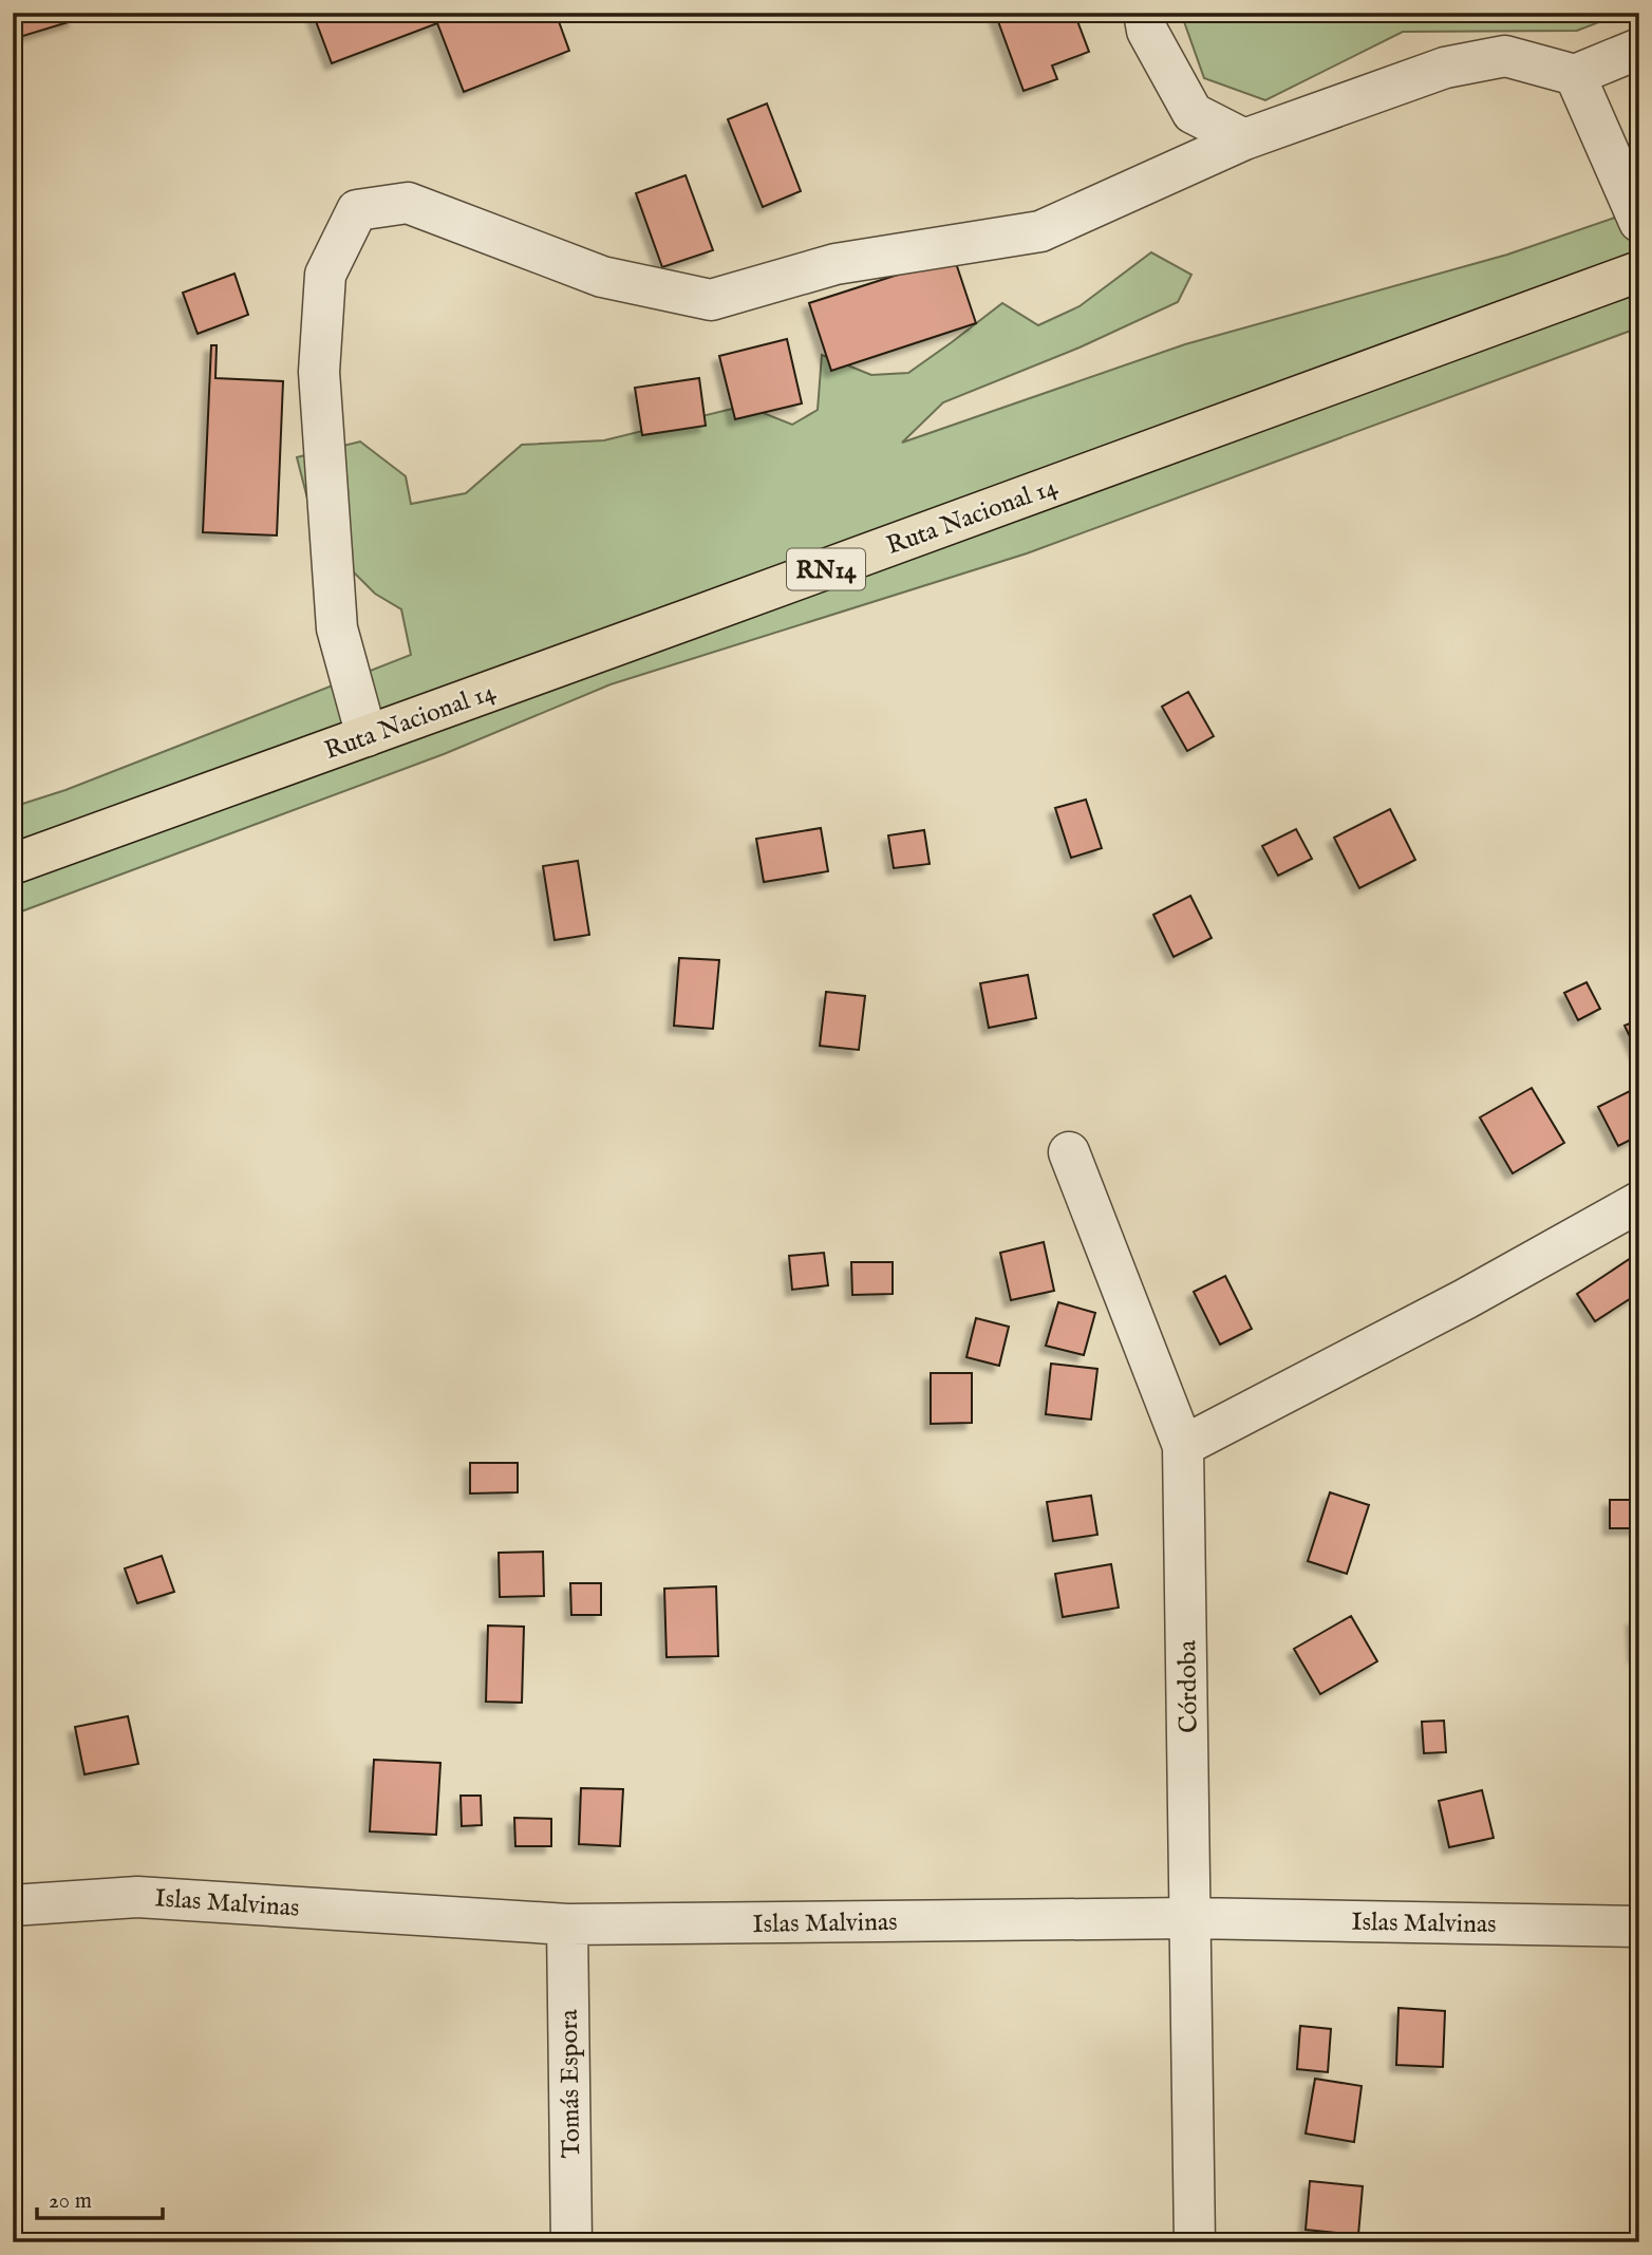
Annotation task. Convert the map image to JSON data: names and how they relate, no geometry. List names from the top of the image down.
{
  "streets": {
    "highway": ["Ruta Nacional 14", "RN14"],
    "street": ["Córdoba", "Islas Malvinas", "Tomás Espora"]
  },
  "crossings": [
    ["Córdoba", "Islas Malvinas"],
    ["Islas Malvinas", "Tomás Espora"]
  ],
  "scale_bar": "20 m"
}
